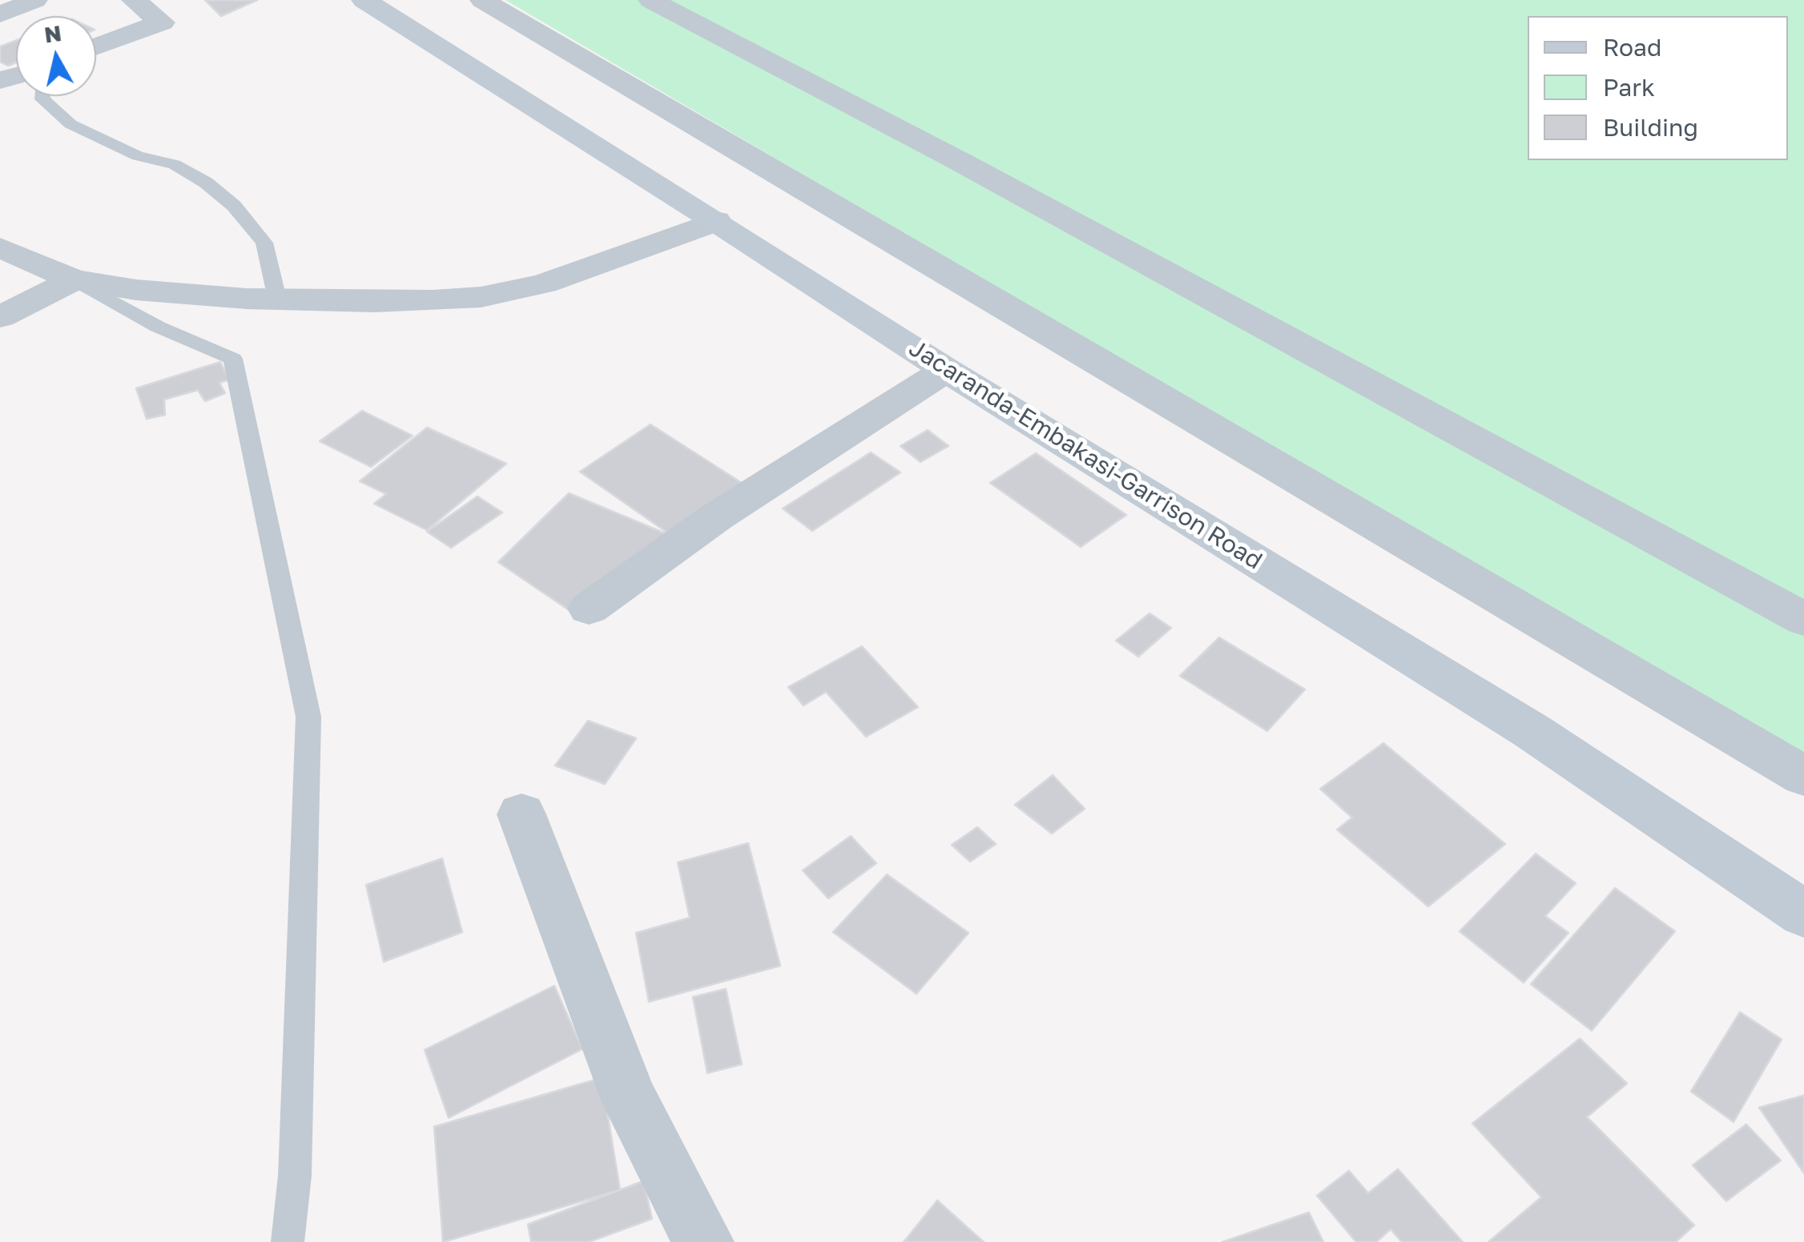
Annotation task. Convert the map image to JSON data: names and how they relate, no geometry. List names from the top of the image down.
{
  "streets": {
    "street": ["Jacaranda-Embakasi-Garrison Road"]
  },
  "legend": ["Road", "Park", "Building"],
  "north": "top"
}
